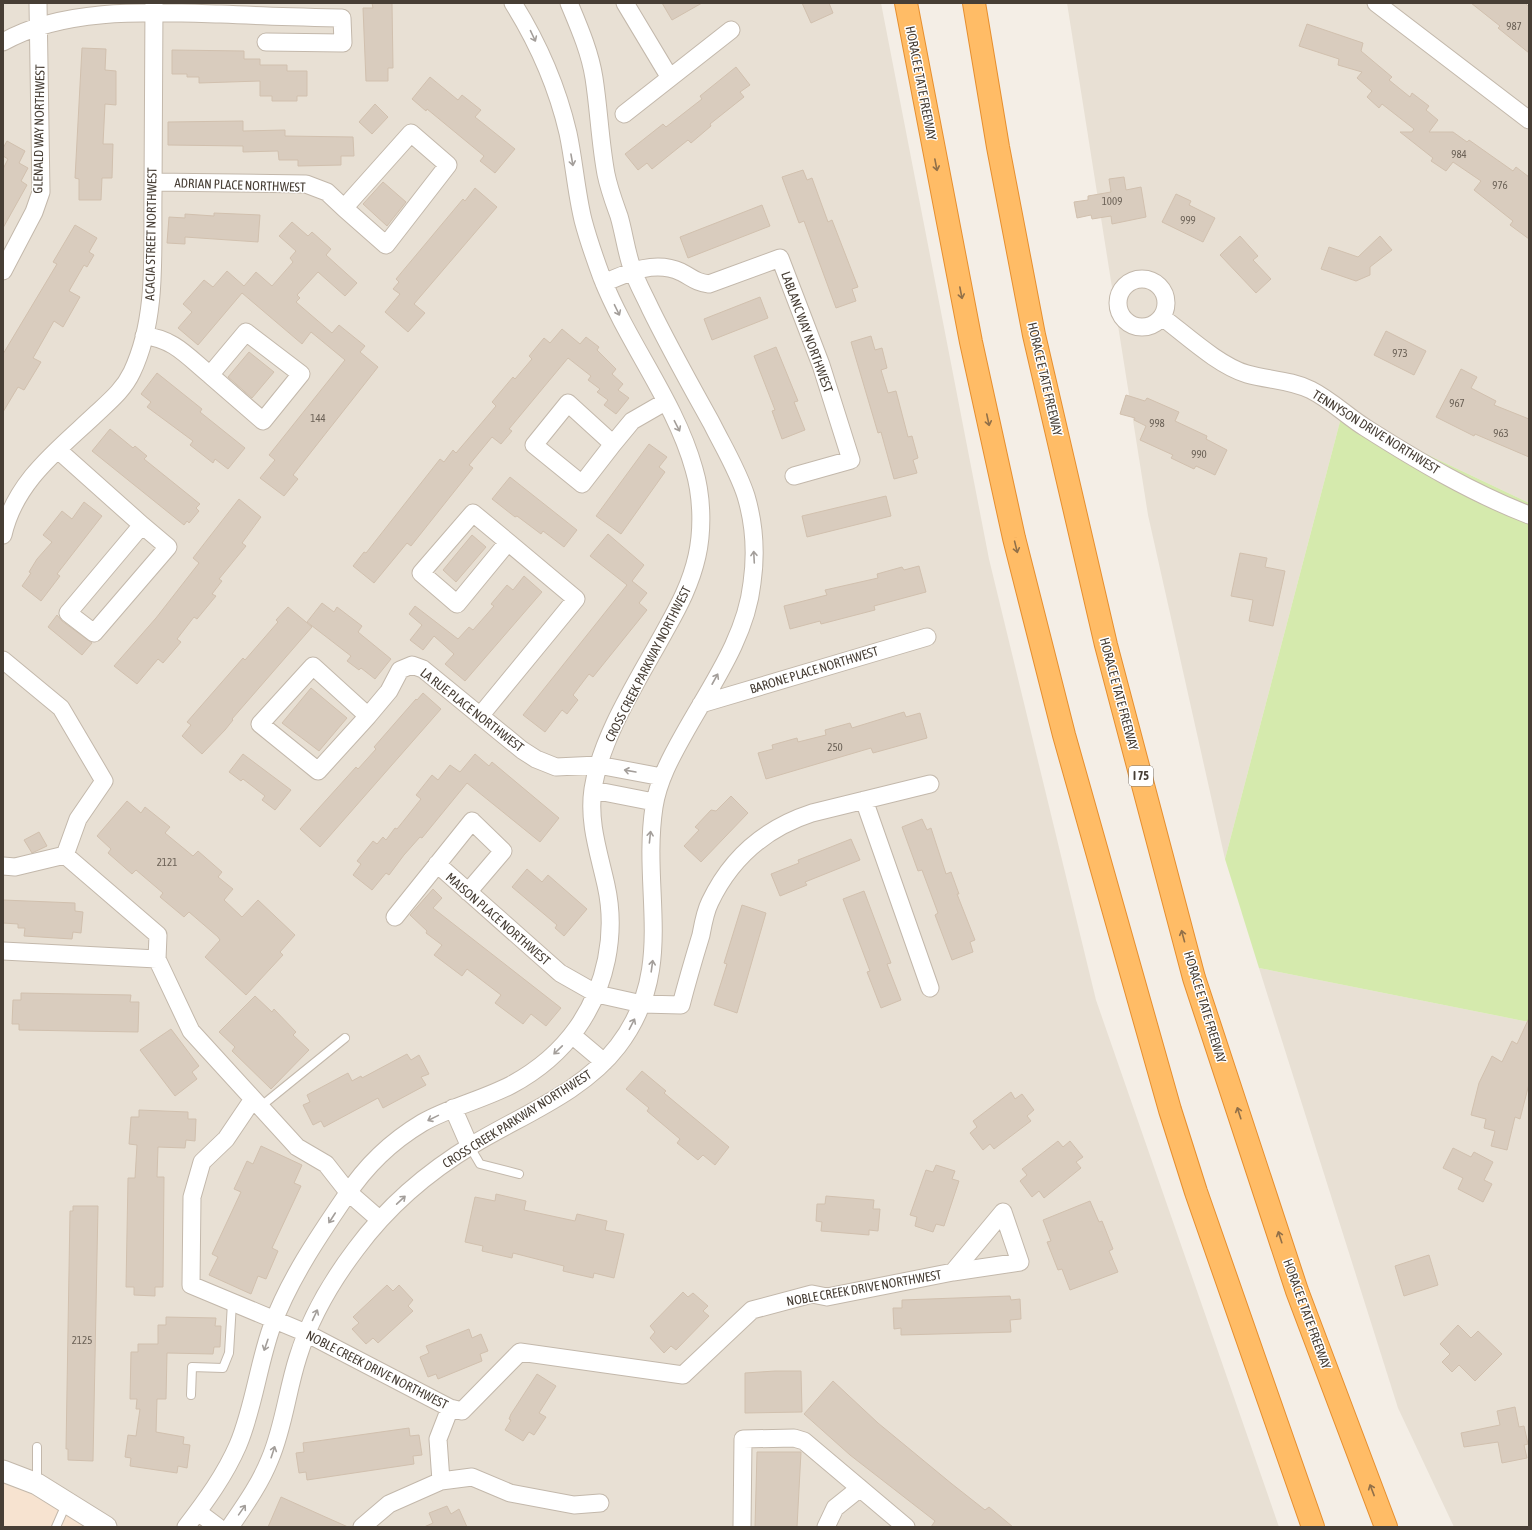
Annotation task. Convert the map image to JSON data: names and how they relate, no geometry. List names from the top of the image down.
{
  "streets": {
    "highway": ["HORACE E TATE FREEWAY", "I 75"],
    "street": [
      "GLENALD WAY NORTHWEST",
      "ADRIAN PLACE NORTHWEST",
      "ACACIA STREET NORTHWEST",
      "LABLANC WAY NORTHWEST",
      "TENNYSON DRIVE NORTHWEST",
      "CROSS CREEK PARKWAY NORTHWEST",
      "BARONE PLACE NORTHWEST",
      "LA RUE PLACE NORTHWEST",
      "MAISON PLACE NORTHWEST",
      "NOBLE CREEK DRIVE NORTHWEST"
    ]
  },
  "crossings": [
    ["ADRIAN PLACE NORTHWEST", "ACACIA STREET NORTHWEST"],
    ["LABLANC WAY NORTHWEST", "CROSS CREEK PARKWAY NORTHWEST"],
    ["CROSS CREEK PARKWAY NORTHWEST", "BARONE PLACE NORTHWEST"],
    ["CROSS CREEK PARKWAY NORTHWEST", "LA RUE PLACE NORTHWEST"],
    ["CROSS CREEK PARKWAY NORTHWEST", "MAISON PLACE NORTHWEST"],
    ["CROSS CREEK PARKWAY NORTHWEST", "NOBLE CREEK DRIVE NORTHWEST"]
  ],
  "house_numbers": [
    "987",
    "984",
    "976",
    "1009",
    "999",
    "973",
    "967",
    "144",
    "998",
    "963",
    "990",
    "250",
    "2121",
    "2125"
  ]
}
